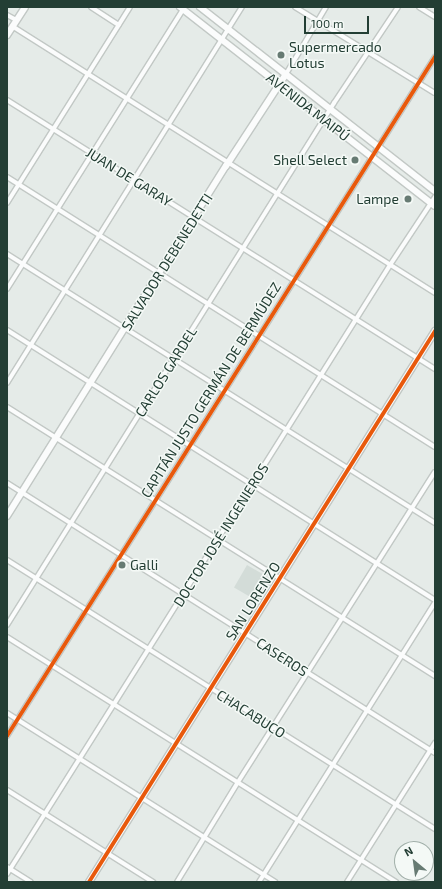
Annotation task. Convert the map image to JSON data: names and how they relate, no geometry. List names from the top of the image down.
{
  "streets": {
    "street": [
      "AVENIDA MAIPÚ",
      "JUAN DE GARAY",
      "SALVADOR DEBENEDETTI",
      "CARLOS GARDEL",
      "CAPITÁN JUSTO GERMÁN DE BERMÚDEZ",
      "DOCTOR JOSÉ INGENIEROS",
      "SAN LORENZO",
      "CASEROS",
      "CHACABUCO"
    ]
  },
  "crossings": [
    ["AVENIDA MAIPÚ", "SALVADOR DEBENEDETTI"],
    ["AVENIDA MAIPÚ", "CARLOS GARDEL"],
    ["AVENIDA MAIPÚ", "CAPITÁN JUSTO GERMÁN DE BERMÚDEZ"],
    ["AVENIDA MAIPÚ", "DOCTOR JOSÉ INGENIEROS"],
    ["JUAN DE GARAY", "SALVADOR DEBENEDETTI"],
    ["JUAN DE GARAY", "CARLOS GARDEL"],
    ["JUAN DE GARAY", "CAPITÁN JUSTO GERMÁN DE BERMÚDEZ"],
    ["JUAN DE GARAY", "DOCTOR JOSÉ INGENIEROS"],
    ["JUAN DE GARAY", "SAN LORENZO"],
    ["SALVADOR DEBENEDETTI", "CASEROS"],
    ["CARLOS GARDEL", "CASEROS"],
    ["CARLOS GARDEL", "CHACABUCO"],
    ["CAPITÁN JUSTO GERMÁN DE BERMÚDEZ", "CASEROS"],
    ["CAPITÁN JUSTO GERMÁN DE BERMÚDEZ", "CHACABUCO"],
    ["DOCTOR JOSÉ INGENIEROS", "CASEROS"],
    ["DOCTOR JOSÉ INGENIEROS", "CHACABUCO"],
    ["SAN LORENZO", "CASEROS"],
    ["SAN LORENZO", "CHACABUCO"]
  ],
  "places": [
    "Supermercado Lotus",
    "Shell Select",
    "Lampe",
    "Galli"
  ],
  "scale_bar": "100 m",
  "north": "top left"
}
